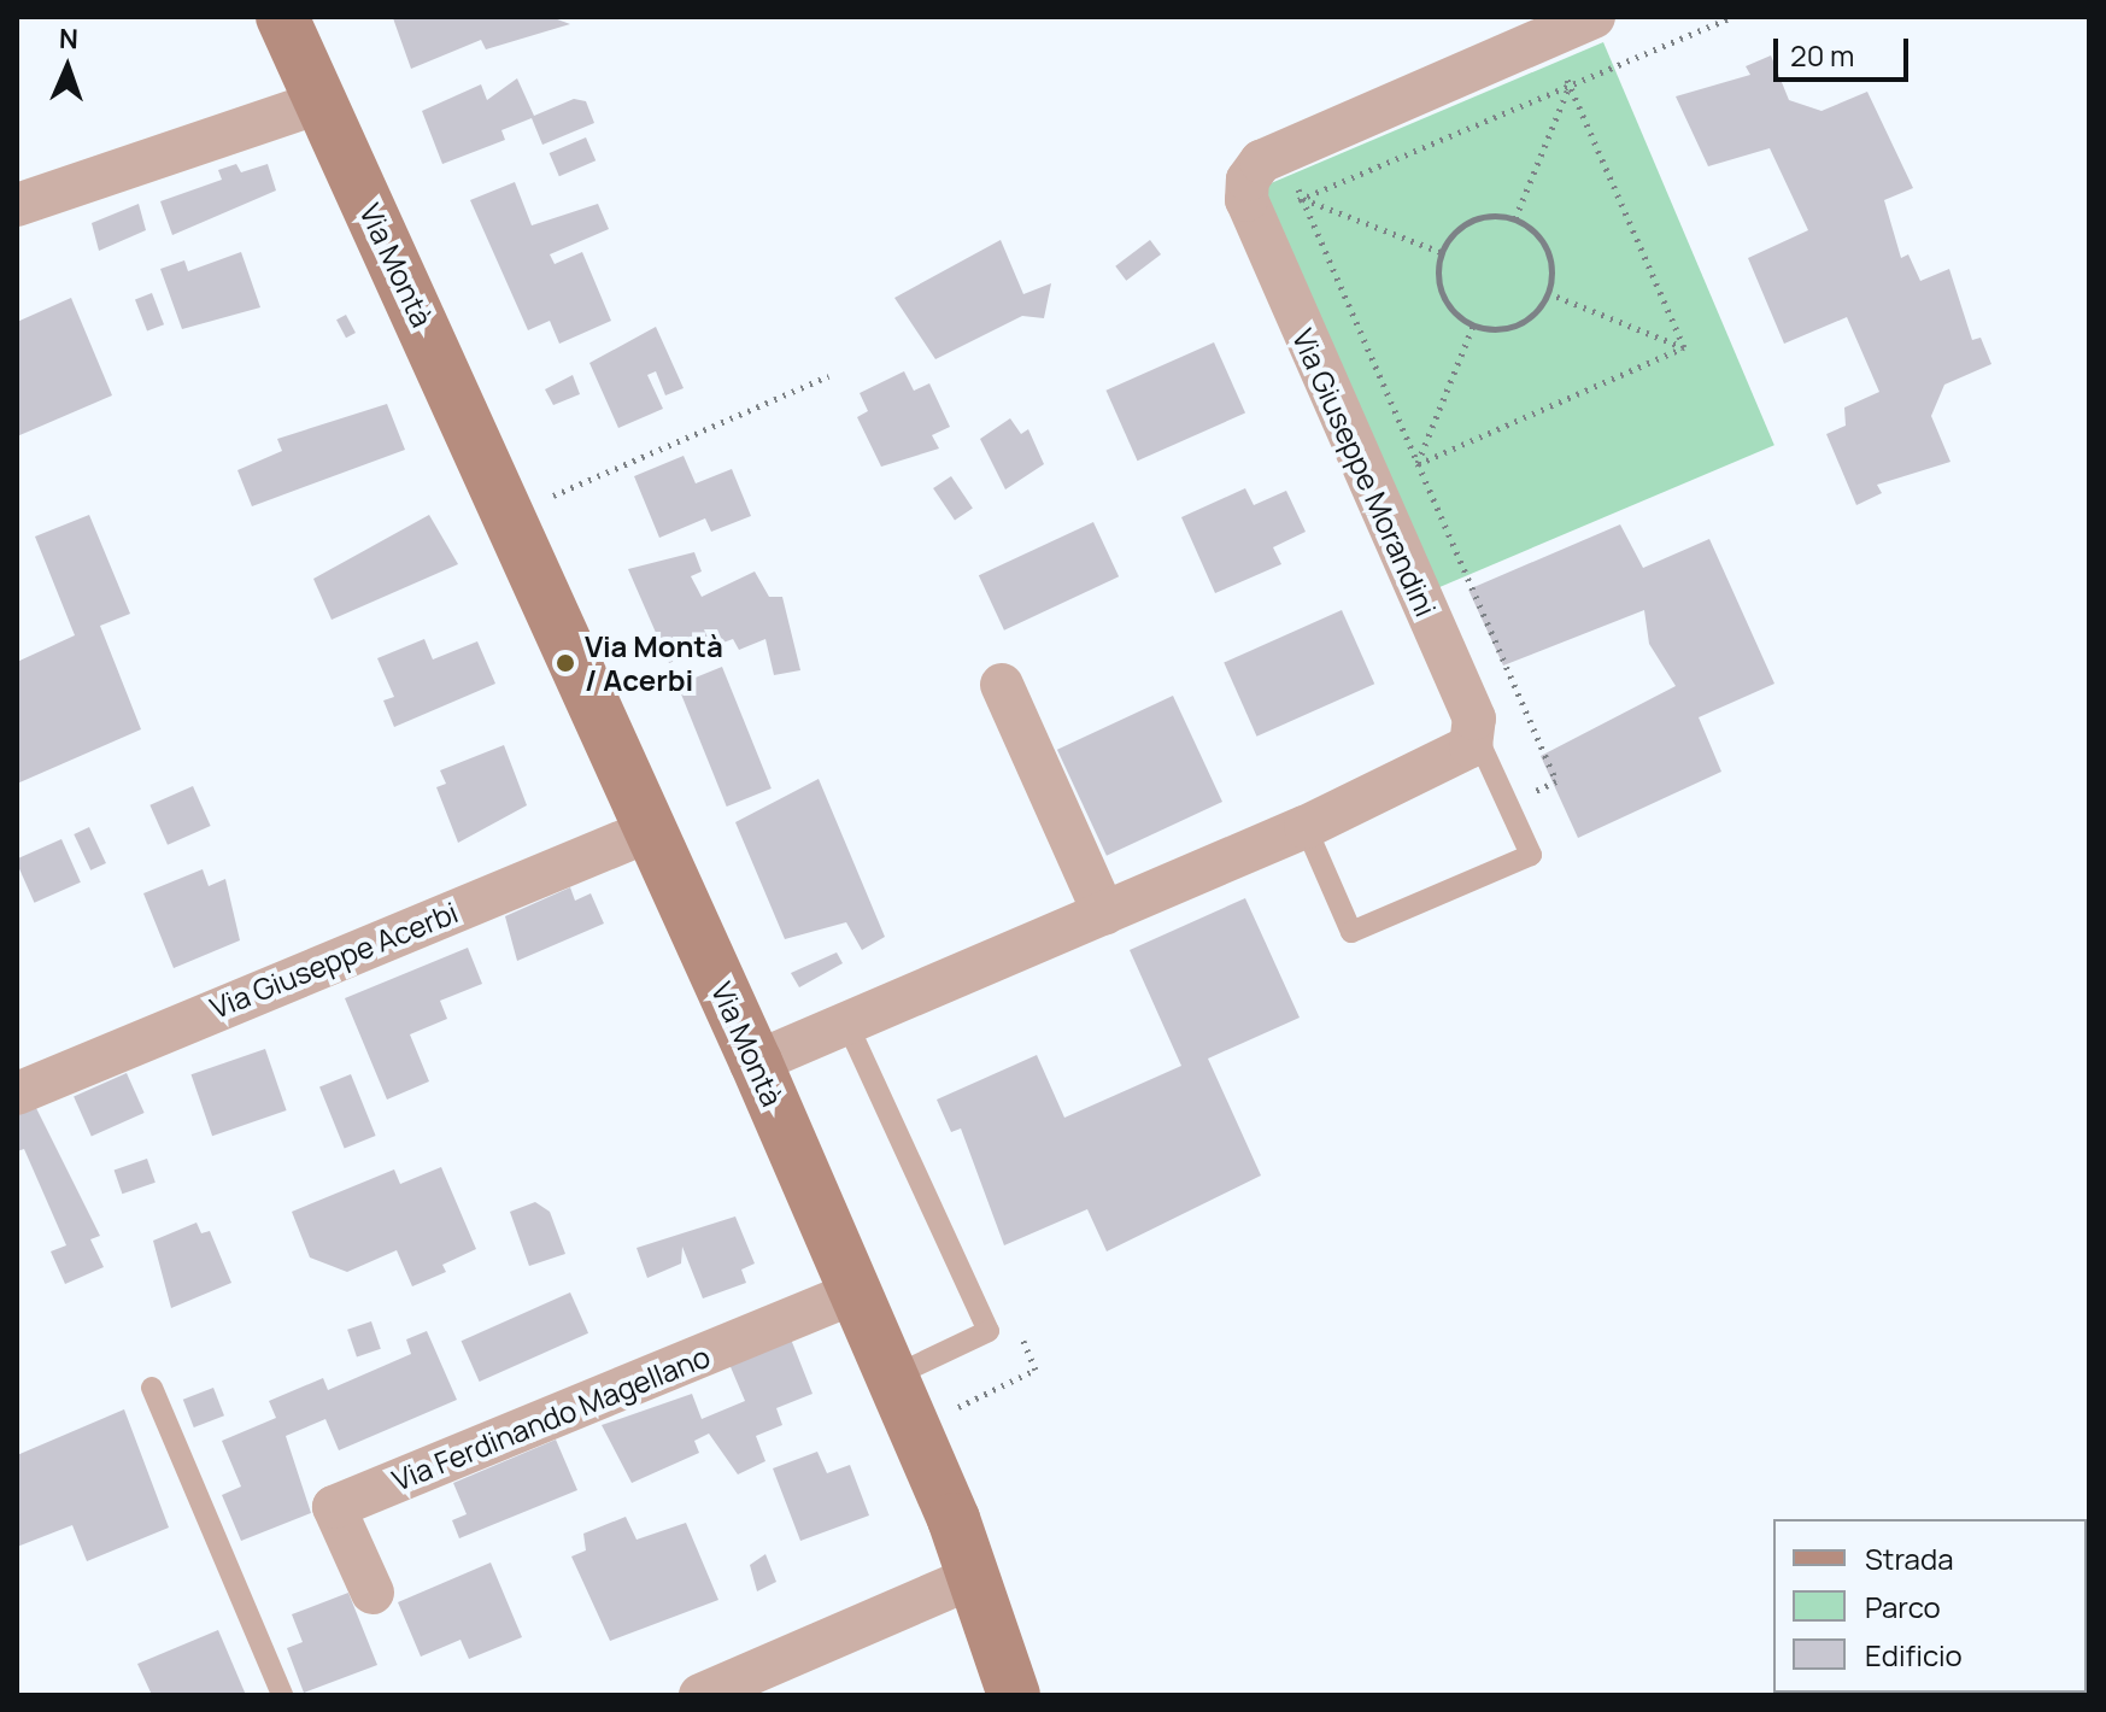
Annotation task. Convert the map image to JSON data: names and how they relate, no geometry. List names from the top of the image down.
{
  "streets": {
    "main road": ["Via Montà"],
    "street": ["Via Giuseppe Morandini", "Via Giuseppe Acerbi", "Via Ferdinando Magellano"]
  },
  "crossings": [
    ["Via Montà", "Via Giuseppe Acerbi"],
    ["Via Montà", "Via Ferdinando Magellano"]
  ],
  "places": ["Via Montà / Acerbi"],
  "legend": ["Strada", "Parco", "Edificio"],
  "scale_bar": "20 m",
  "north": "top"
}
